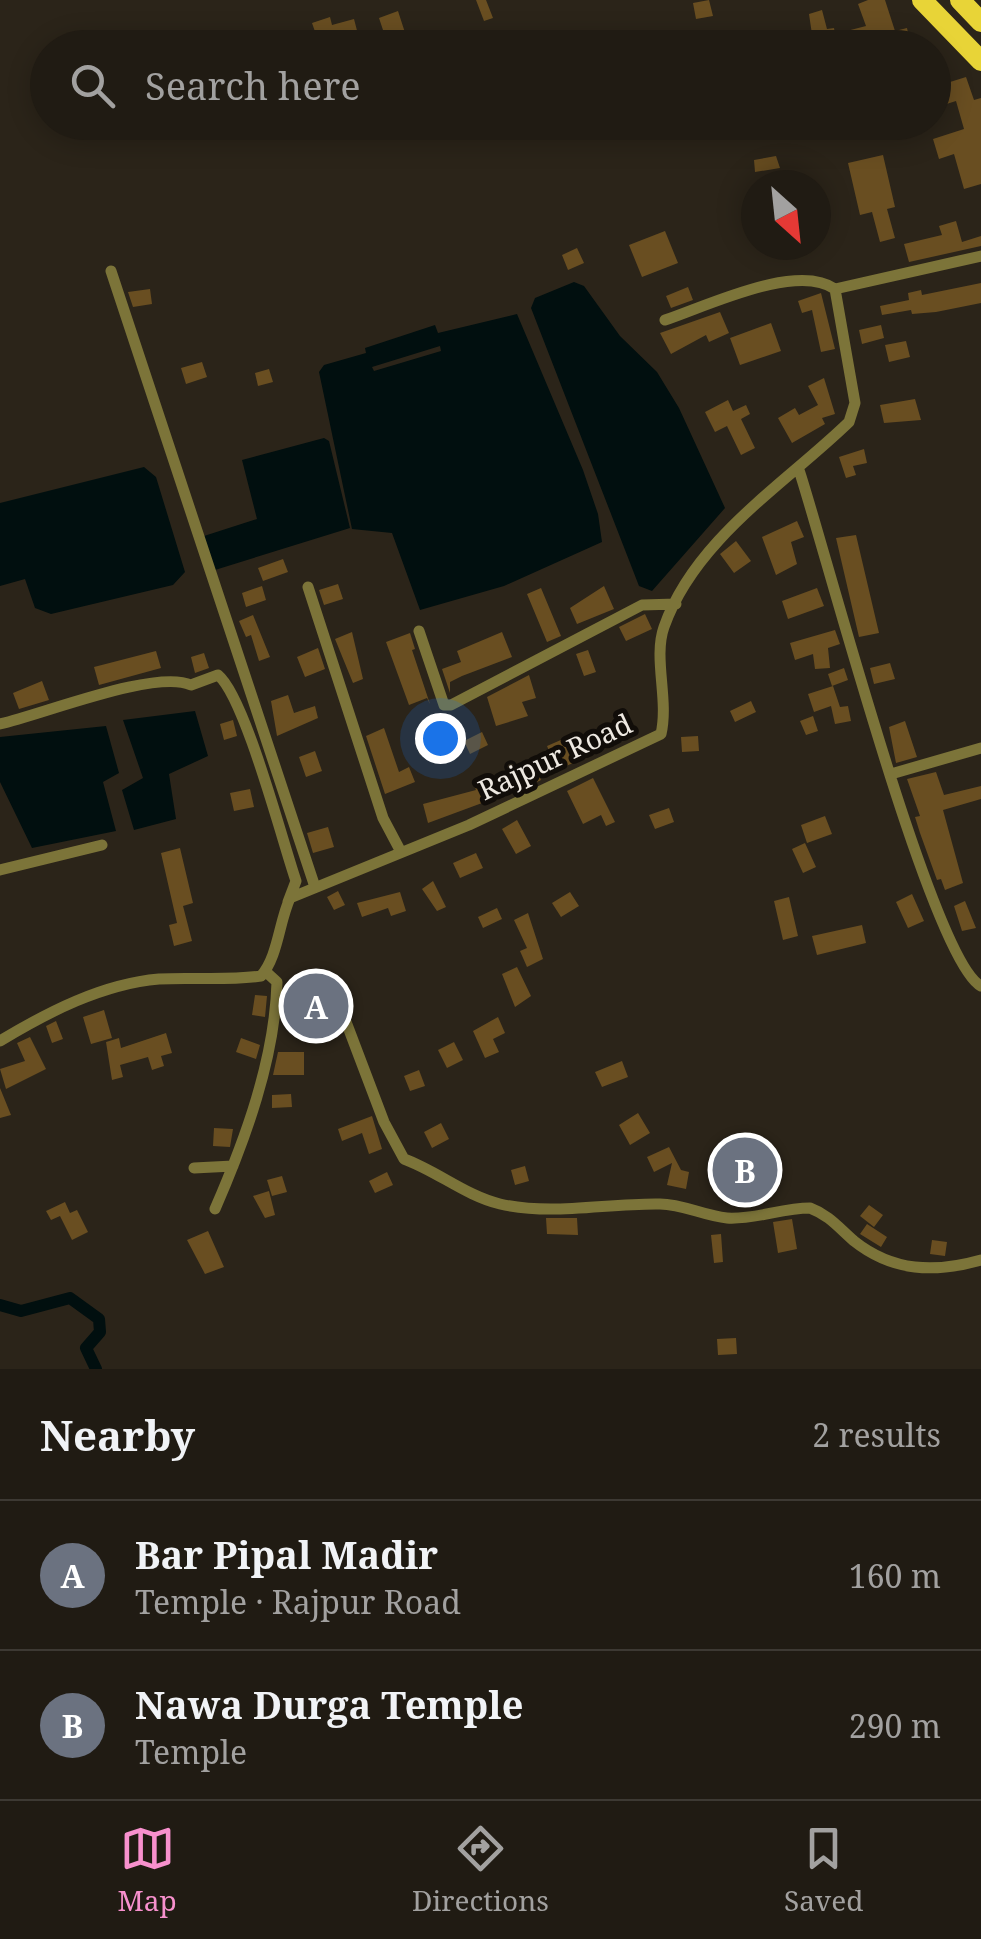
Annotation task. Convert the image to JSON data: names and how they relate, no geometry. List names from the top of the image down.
{
  "streets": {
    "street": ["Rajpur Road"]
  },
  "north": "bottom right",
  "page": {
    "search": "Search here",
    "pins": ["A", "B"],
    "heading": ["Nearby", "2 results"],
    "list": [
      {
        "mark": "A",
        "name": "Bar Pipal Madir",
        "note": "Temple · Rajpur Road",
        "value": "160 m"
      },
      {
        "mark": "B",
        "name": "Nawa Durga Temple",
        "note": "Temple",
        "value": "290 m"
      }
    ],
    "nav": ["Map", "Directions", "Saved"]
  }
}
